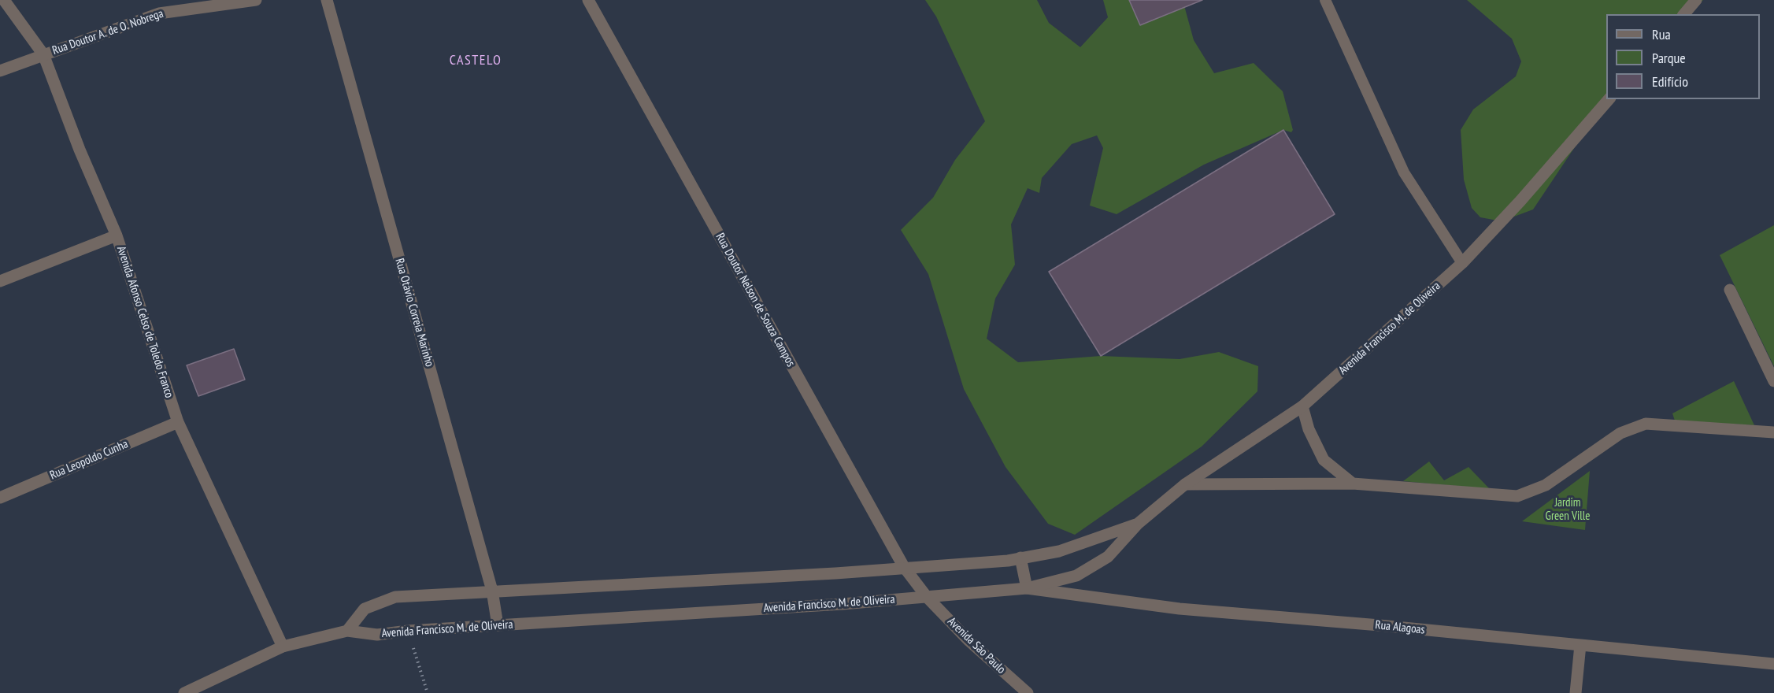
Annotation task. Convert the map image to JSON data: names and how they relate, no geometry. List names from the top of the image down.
{
  "streets": {
    "street": [
      "Rua Doutor A. de O. Nobrega",
      "Rua Doutor Nelson de Souza Campos",
      "Rua Otávio Correia Marinho",
      "Avenida Afonso Celso de Toledo Franco",
      "Avenida Francisco M. de Oliveira",
      "Rua Leopoldo Cunha",
      "Rua Alagoas",
      "Avenida São Paulo"
    ]
  },
  "crossings": [
    ["Rua Doutor A. de O. Nobrega", "Avenida Afonso Celso de Toledo Franco"],
    ["Rua Doutor Nelson de Souza Campos", "Avenida Francisco M. de Oliveira"],
    ["Rua Doutor Nelson de Souza Campos", "Avenida São Paulo"],
    ["Rua Otávio Correia Marinho", "Avenida Francisco M. de Oliveira"],
    ["Avenida Afonso Celso de Toledo Franco", "Rua Leopoldo Cunha"],
    ["Avenida Francisco M. de Oliveira", "Rua Alagoas"],
    ["Avenida Francisco M. de Oliveira", "Avenida São Paulo"]
  ],
  "districts": ["CASTELO"],
  "parks": ["Jardim Green Ville"],
  "legend": ["Rua", "Parque", "Edifício"]
}
